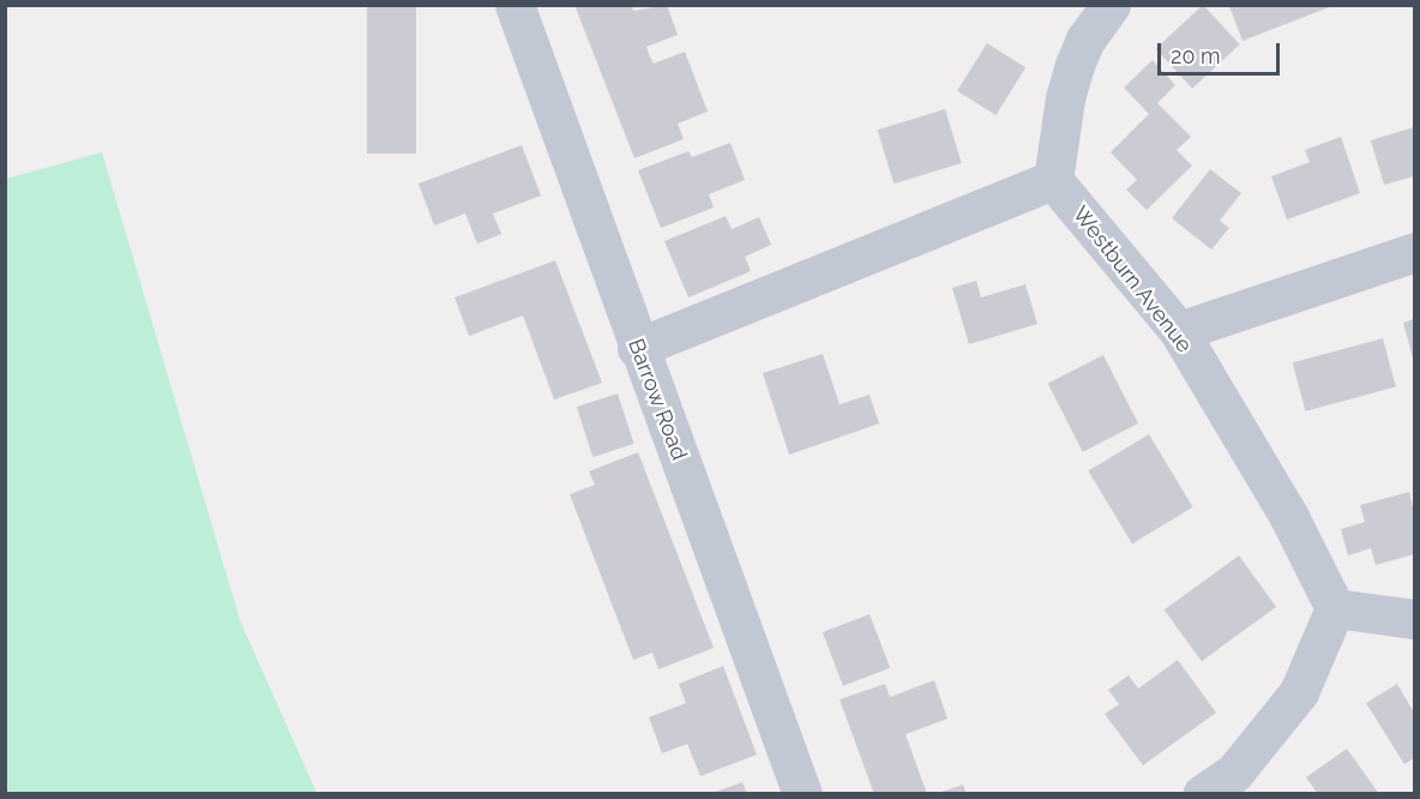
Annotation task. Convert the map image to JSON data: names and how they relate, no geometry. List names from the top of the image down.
{
  "streets": {
    "street": ["Westburn Avenue", "Barrow Road"]
  },
  "scale_bar": "20 m"
}
